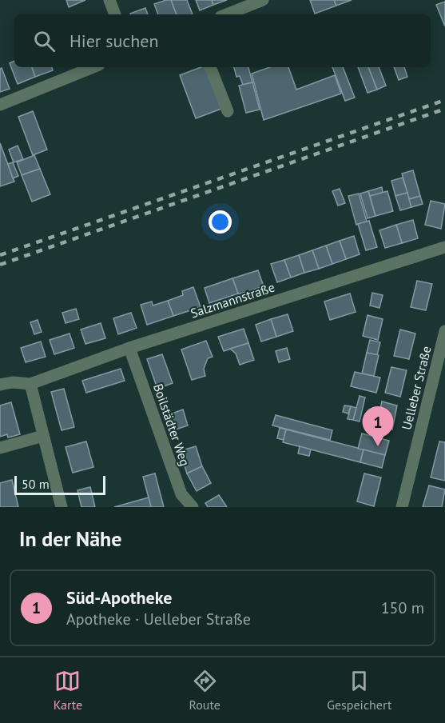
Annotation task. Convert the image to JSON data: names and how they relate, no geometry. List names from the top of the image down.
{
  "streets": {
    "street": ["Salzmannstraße", "Uelleber Straße", "Boilstädter Weg"]
  },
  "crossings": [
    ["Salzmannstraße", "Boilstädter Weg"]
  ],
  "scale_bar": "50 m",
  "page": {
    "search": "Hier suchen",
    "pins": "1",
    "scale": "50 m",
    "heading": "In der Nähe",
    "list": [
      {
        "mark": "1",
        "name": "Süd-Apotheke",
        "note": "Apotheke · Uelleber Straße",
        "value": "150 m"
      }
    ],
    "nav": ["Karte", "Route", "Gespeichert"]
  }
}
